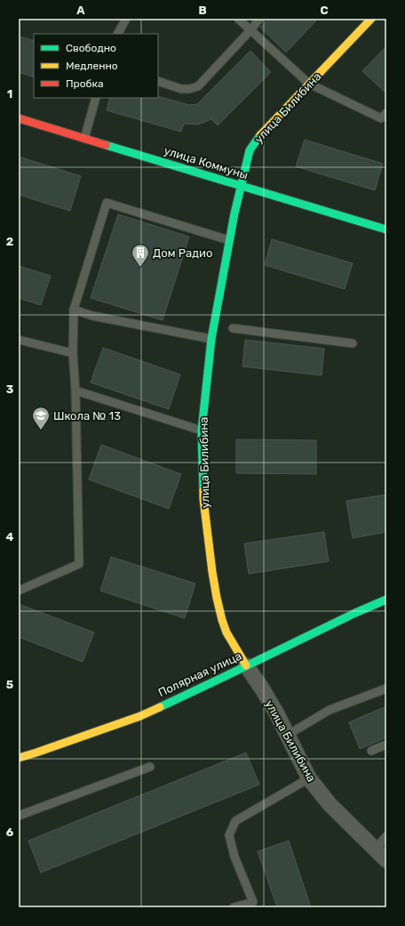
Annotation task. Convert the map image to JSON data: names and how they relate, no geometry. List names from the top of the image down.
{
  "streets": {
    "street": ["улица Билибина", "улица Коммуны", "Полярная улица"]
  },
  "crossings": [
    ["улица Билибина", "улица Коммуны"],
    ["улица Билибина", "Полярная улица"]
  ],
  "places": {
    "building": ["Дом Радио"],
    "school or university": ["Школа № 13"]
  },
  "legend": ["Свободно", "Медленно", "Пробка"],
  "grid": {
    "columns": ["A", "B", "C"],
    "rows": [
      "1",
      "2",
      "3",
      "4",
      "5",
      "6"
    ]
  }
}
